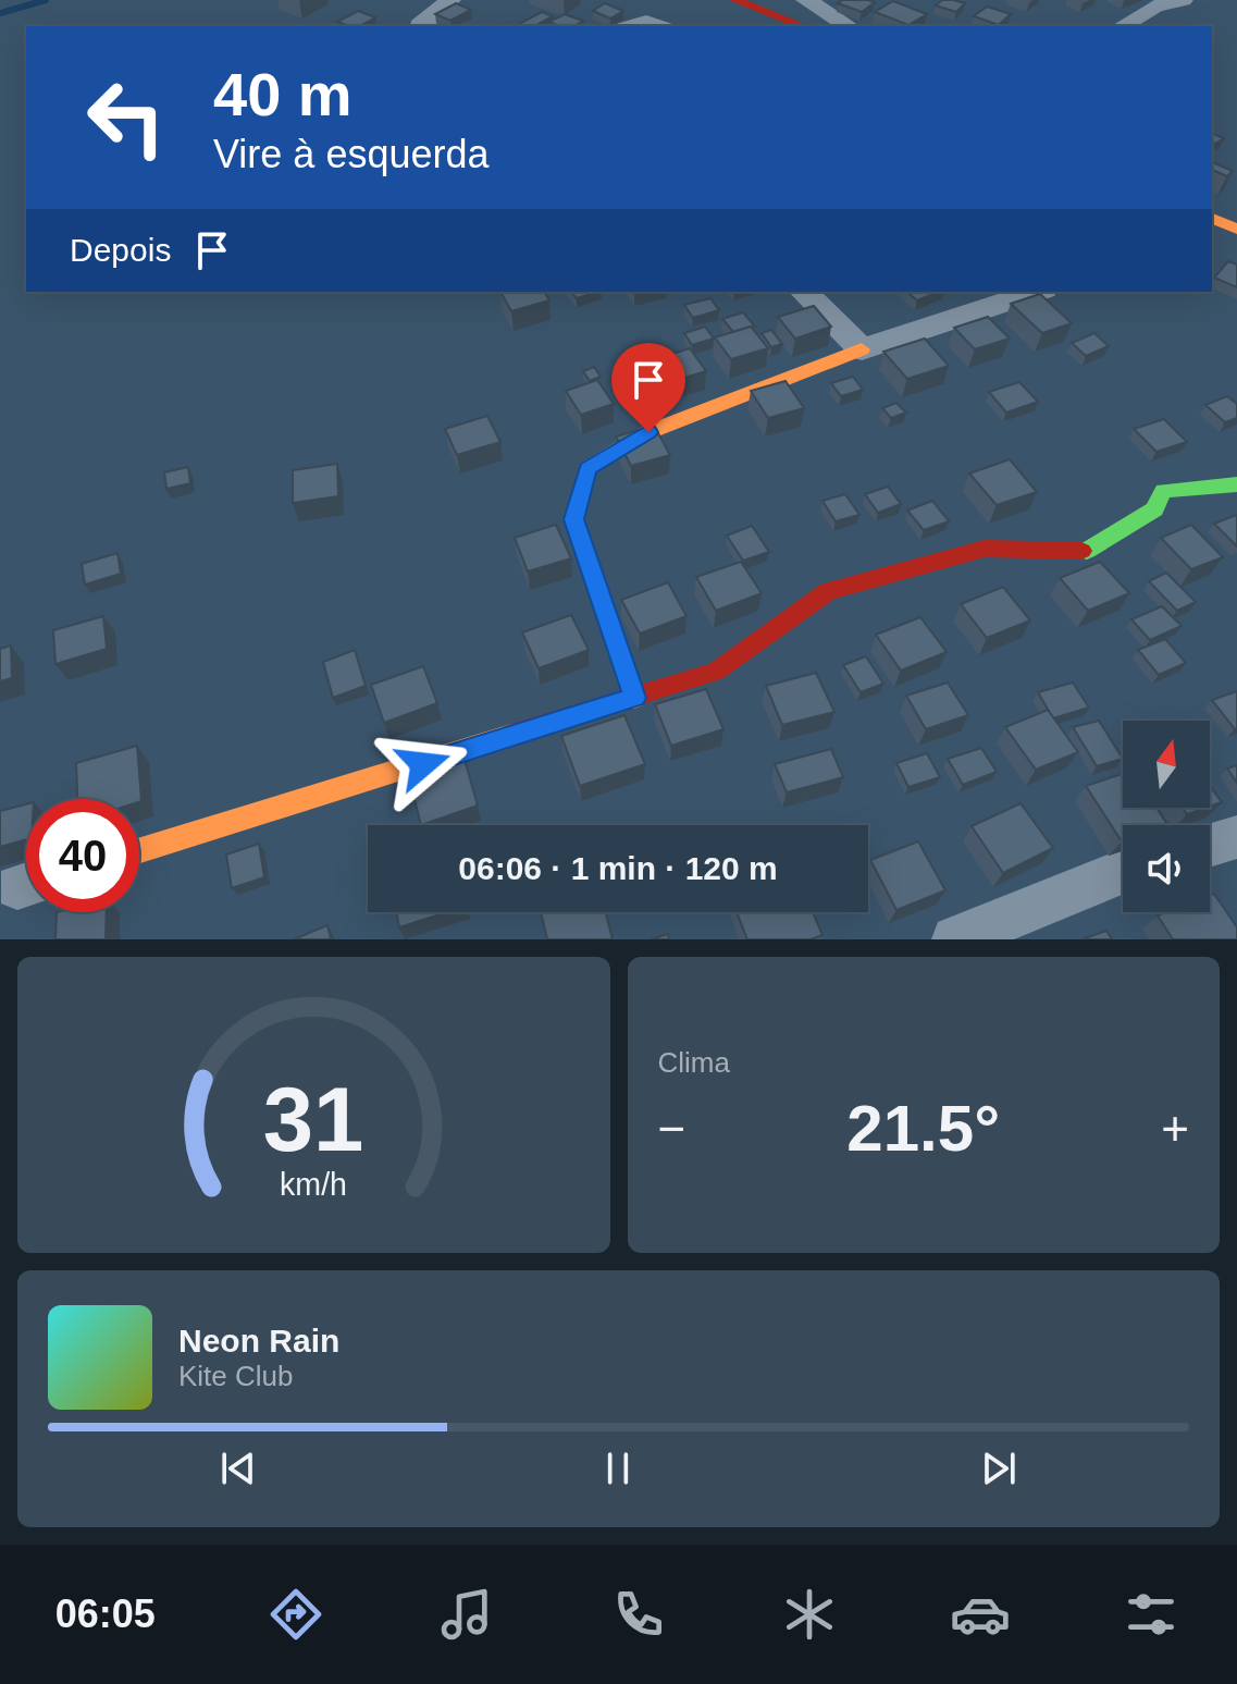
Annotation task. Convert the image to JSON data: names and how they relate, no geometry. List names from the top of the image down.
{
  "north": "top",
  "page": {
    "turn": ["40 m", "Vire à esquerda"],
    "then": "Depois",
    "limit": "40",
    "trip": "06:06 · 1 min · 120 m",
    "tile": "Clima",
    "heat": ["−", "21.5°", "+"],
    "song": ["Neon Rain", "Kite Club"],
    "tabs": "06:05",
    "gauge": ["31", "km/h"]
  }
}
